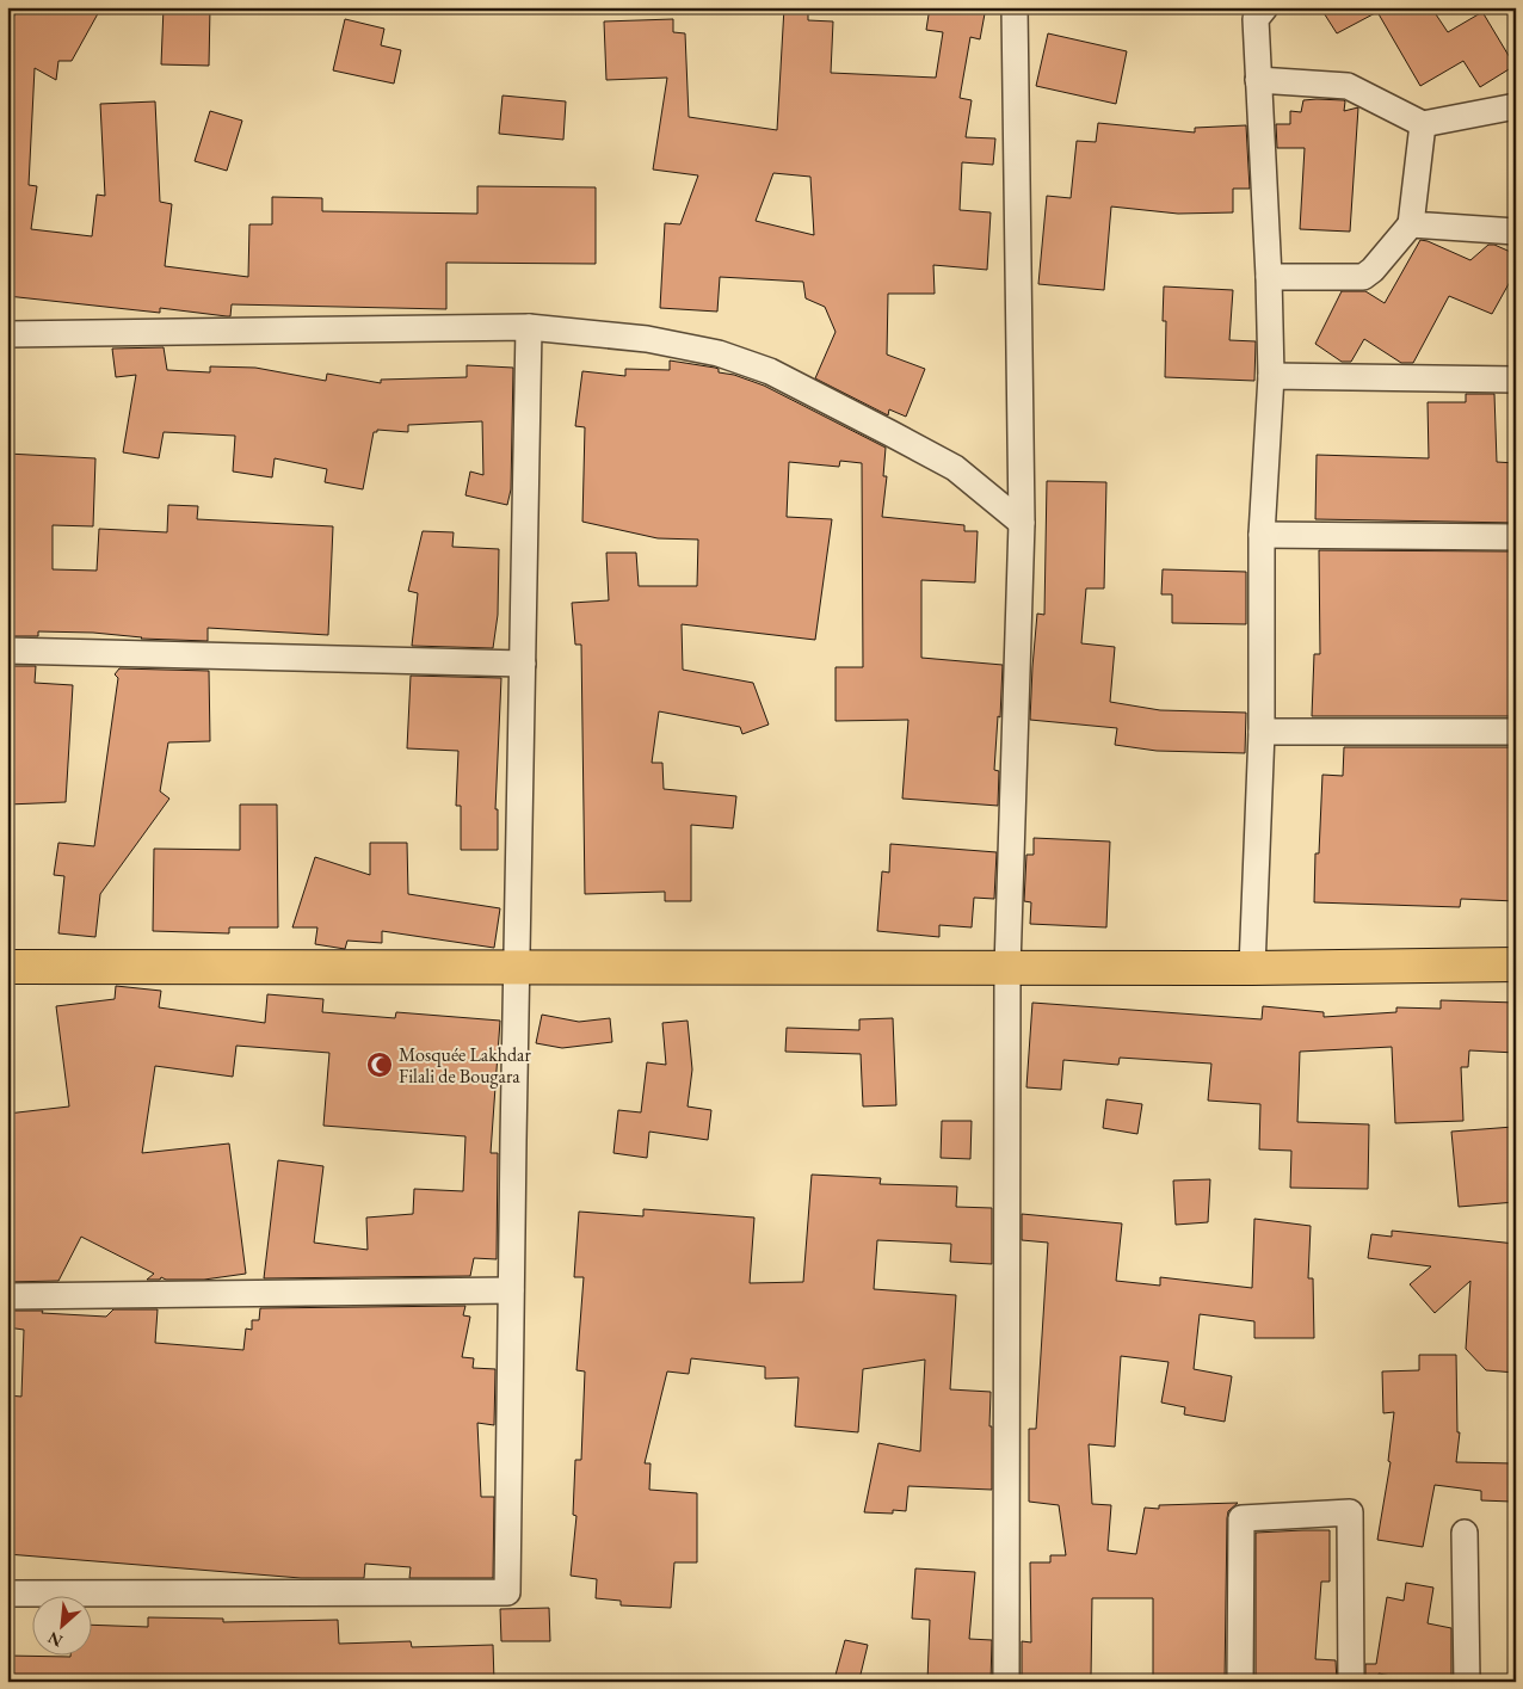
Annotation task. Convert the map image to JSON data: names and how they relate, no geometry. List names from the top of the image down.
{
  "places": {
    "mosque": ["Mosquée Lakhdar Filali de Bougara"]
  },
  "north": "bottom left"
}
